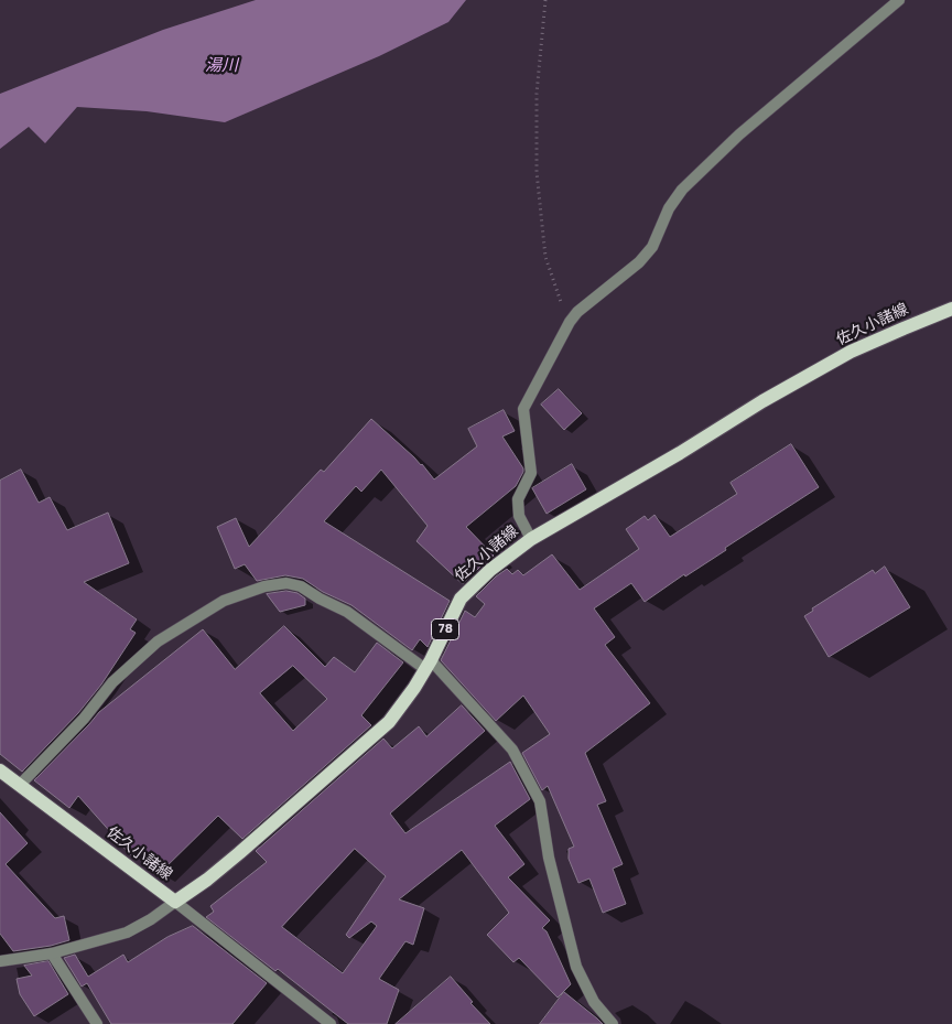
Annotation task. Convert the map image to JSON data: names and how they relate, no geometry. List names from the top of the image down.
{
  "streets": {
    "main road": ["佐久小諸線", "78"]
  },
  "water": ["湯川"]
}
